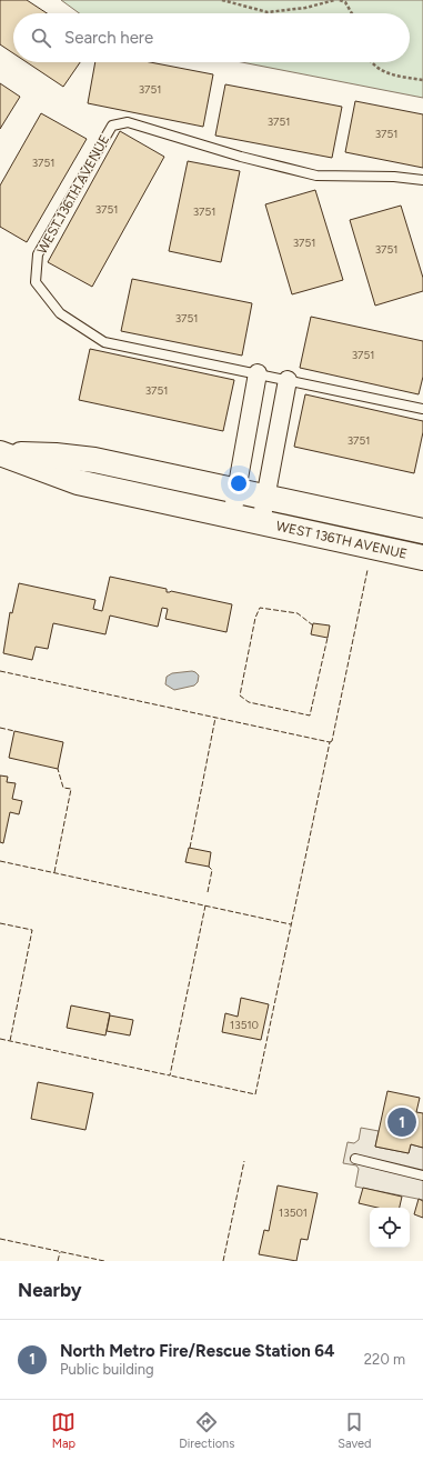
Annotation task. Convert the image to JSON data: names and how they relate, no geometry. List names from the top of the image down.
{
  "streets": {
    "main road": ["WEST 136TH AVENUE"]
  },
  "house_numbers": [
    "3751",
    "3751",
    "3751",
    "3751",
    "3751",
    "3751",
    "3751",
    "3751",
    "3751",
    "3751",
    "3751",
    "3751",
    "13510",
    "13501"
  ],
  "page": {
    "search": "Search here",
    "pins": "1",
    "heading": "Nearby",
    "list": [
      {
        "mark": "1",
        "name": "North Metro Fire/Rescue Station 64",
        "note": "Public building",
        "value": "220 m"
      }
    ],
    "nav": ["Map", "Directions", "Saved"]
  }
}
